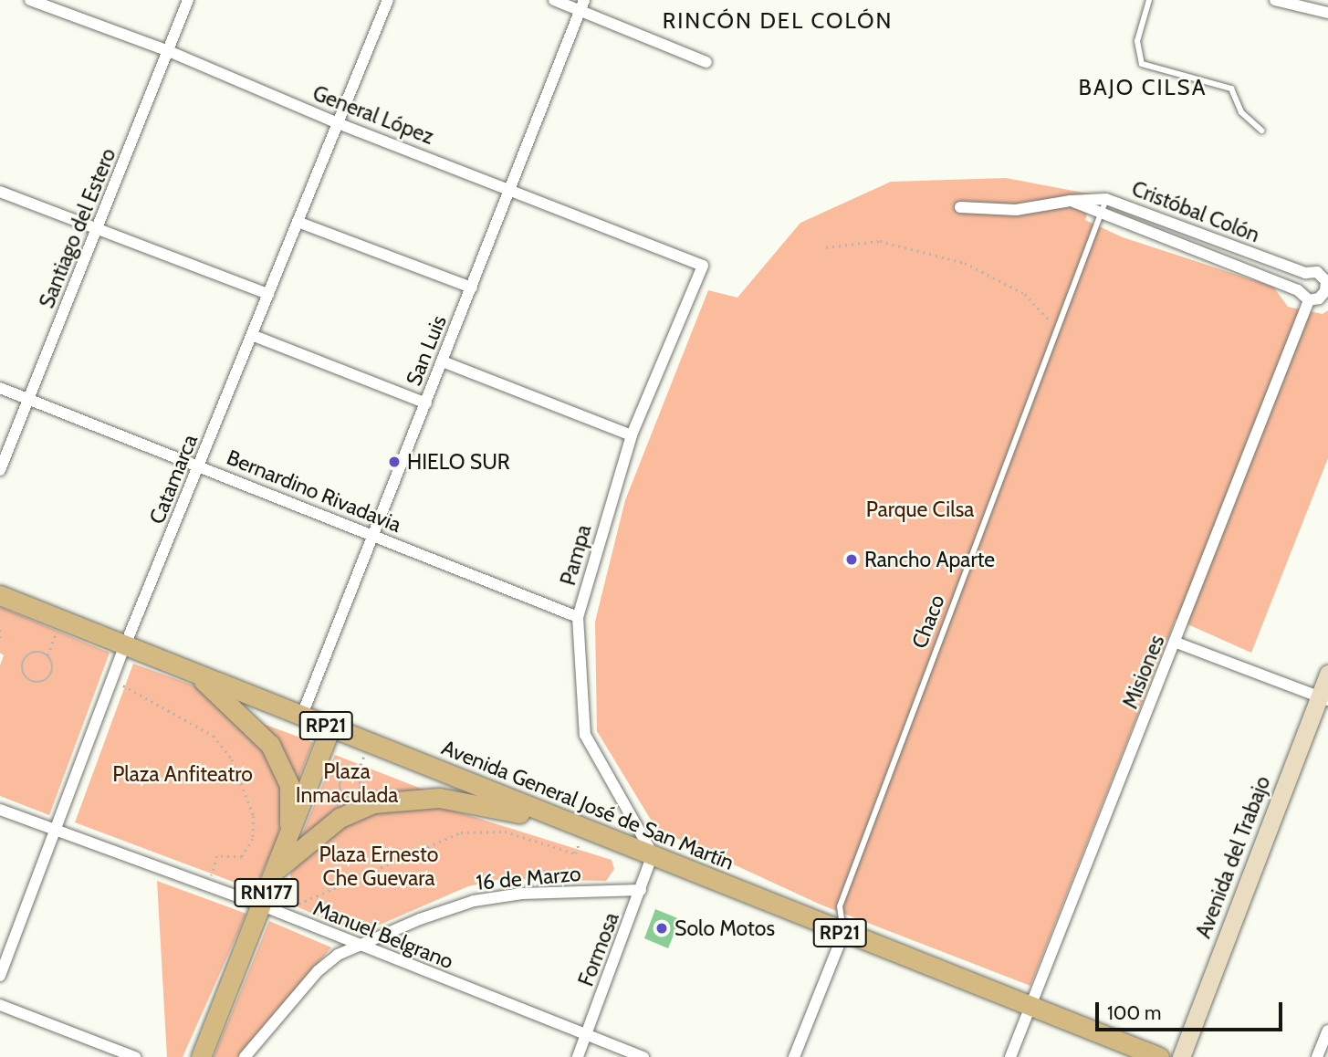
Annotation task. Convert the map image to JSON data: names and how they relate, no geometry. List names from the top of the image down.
{
  "streets": {
    "main road": [
      "RP21",
      "Avenida General José de San Martín",
      "Avenida del Trabajo",
      "RN177"
    ],
    "street": [
      "General López",
      "Cristóbal Colón",
      "Santiago del Estero",
      "San Luis",
      "Catamarca",
      "Bernardino Rivadavia",
      "Pampa",
      "Chaco",
      "Misiones",
      "16 de Marzo",
      "Manuel Belgrano",
      "Formosa"
    ]
  },
  "crossings": [
    ["General López", "Santiago del Estero"],
    ["General López", "San Luis"],
    ["General López", "Catamarca"],
    ["General López", "Pampa"],
    ["Cristóbal Colón", "Chaco"],
    ["Cristóbal Colón", "Misiones"],
    ["Santiago del Estero", "Bernardino Rivadavia"],
    ["San Luis", "Bernardino Rivadavia"],
    ["San Luis", "Avenida General José de San Martín"],
    ["Catamarca", "Bernardino Rivadavia"],
    ["Catamarca", "Avenida General José de San Martín"],
    ["Catamarca", "Manuel Belgrano"],
    ["Bernardino Rivadavia", "Pampa"],
    ["Pampa", "Avenida General José de San Martín"],
    ["Pampa", "Formosa"],
    ["Chaco", "Avenida General José de San Martín"],
    ["Misiones", "Avenida General José de San Martín"],
    ["Avenida General José de San Martín", "RN177"],
    ["Avenida General José de San Martín", "Formosa"],
    ["16 de Marzo", "Manuel Belgrano"],
    ["16 de Marzo", "Formosa"],
    ["RN177", "Manuel Belgrano"],
    ["Manuel Belgrano", "Formosa"]
  ],
  "districts": ["RINCÓN DEL COLÓN", "BAJO CILSA"],
  "parks": [
    "Parque Cilsa",
    "Plaza Inmaculada",
    "Plaza Anfiteatro",
    "Plaza Ernesto Che Guevara"
  ],
  "places": ["HIELO SUR", "Rancho Aparte", "Solo Motos"],
  "scale_bar": "100 m"
}
